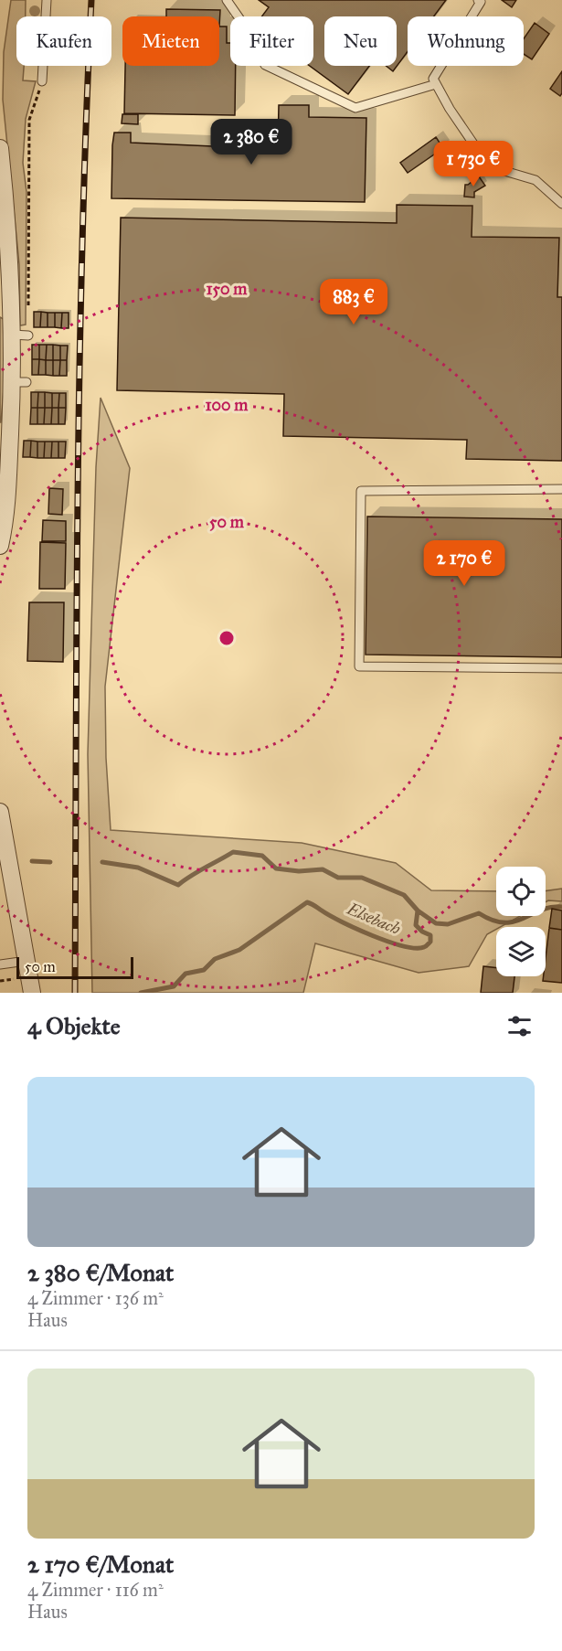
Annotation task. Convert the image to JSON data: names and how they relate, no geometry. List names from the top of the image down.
{
  "water": ["Elsebach"],
  "scale_bar": "50 m",
  "page": {
    "chip": [
      "Kaufen",
      "Mieten",
      "Filter",
      "Neu",
      "Wohnung"
    ],
    "price": [
      "2 380 €",
      "1 730 €",
      "883 €",
      "2 170 €"
    ],
    "scale": "50 m",
    "heading": "4 Objekte",
    "list": [
      {
        "name": "2 380 €/Monat",
        "note": "4 Zimmer · 136 m² · Haus"
      },
      {
        "name": "2 170 €/Monat",
        "note": "4 Zimmer · 116 m² · Haus"
      }
    ]
  },
  "rings": ["150 m", "100 m", "50 m"]
}
